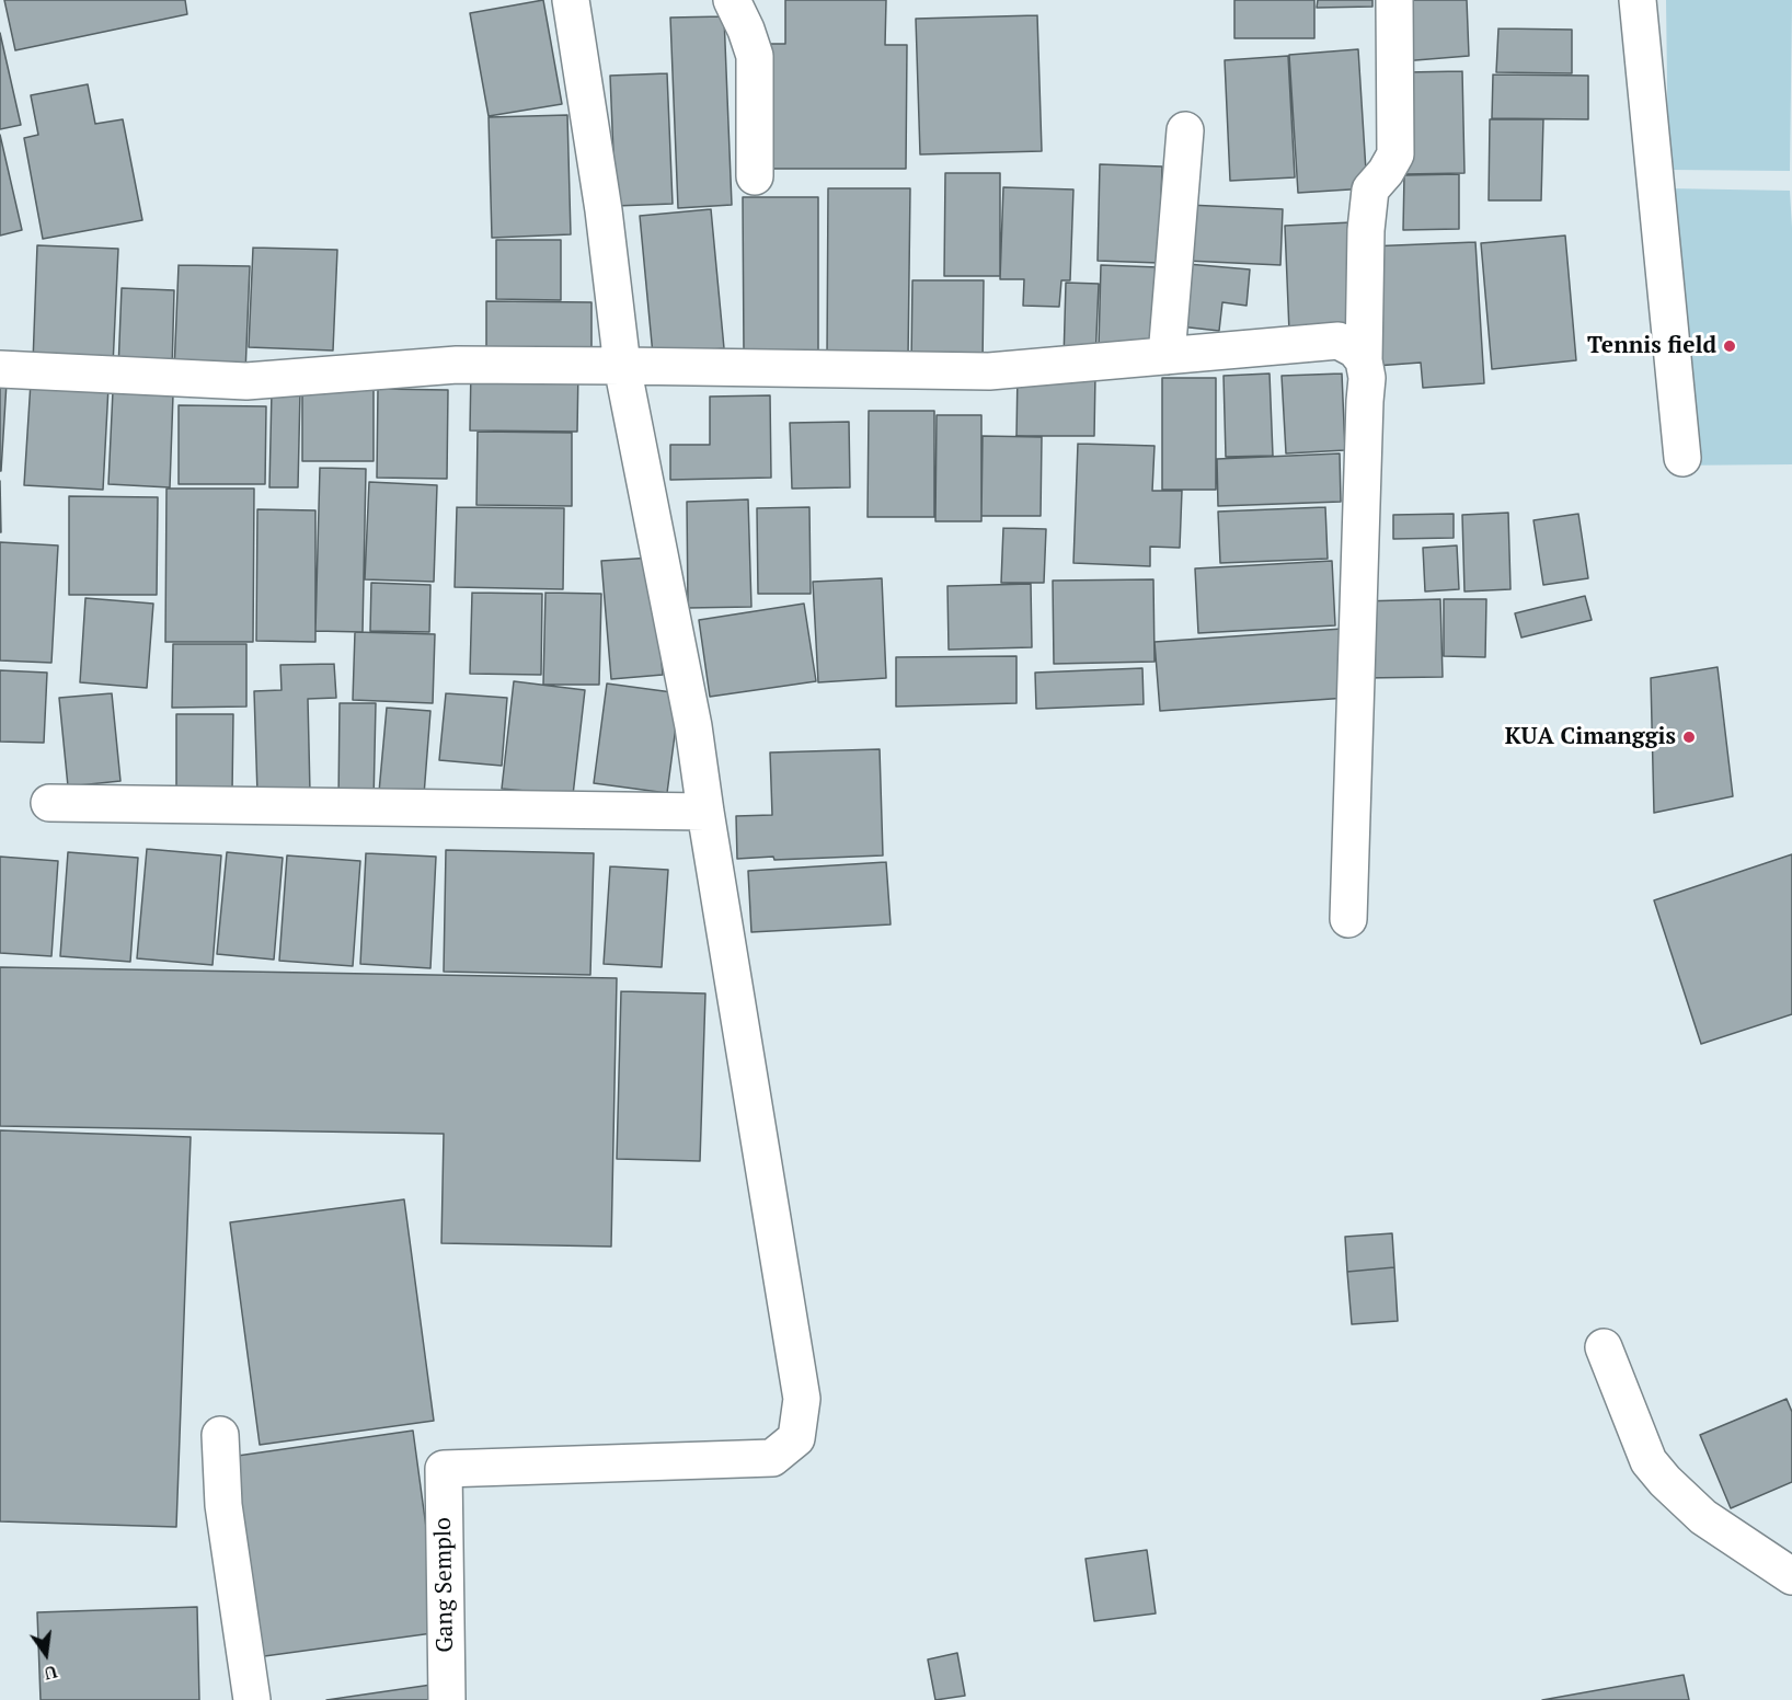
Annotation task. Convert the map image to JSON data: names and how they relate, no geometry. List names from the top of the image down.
{
  "streets": {
    "street": ["Gang Semplo"]
  },
  "places": ["Tennis field", "KUA Cimanggis"],
  "north": "bottom"
}
